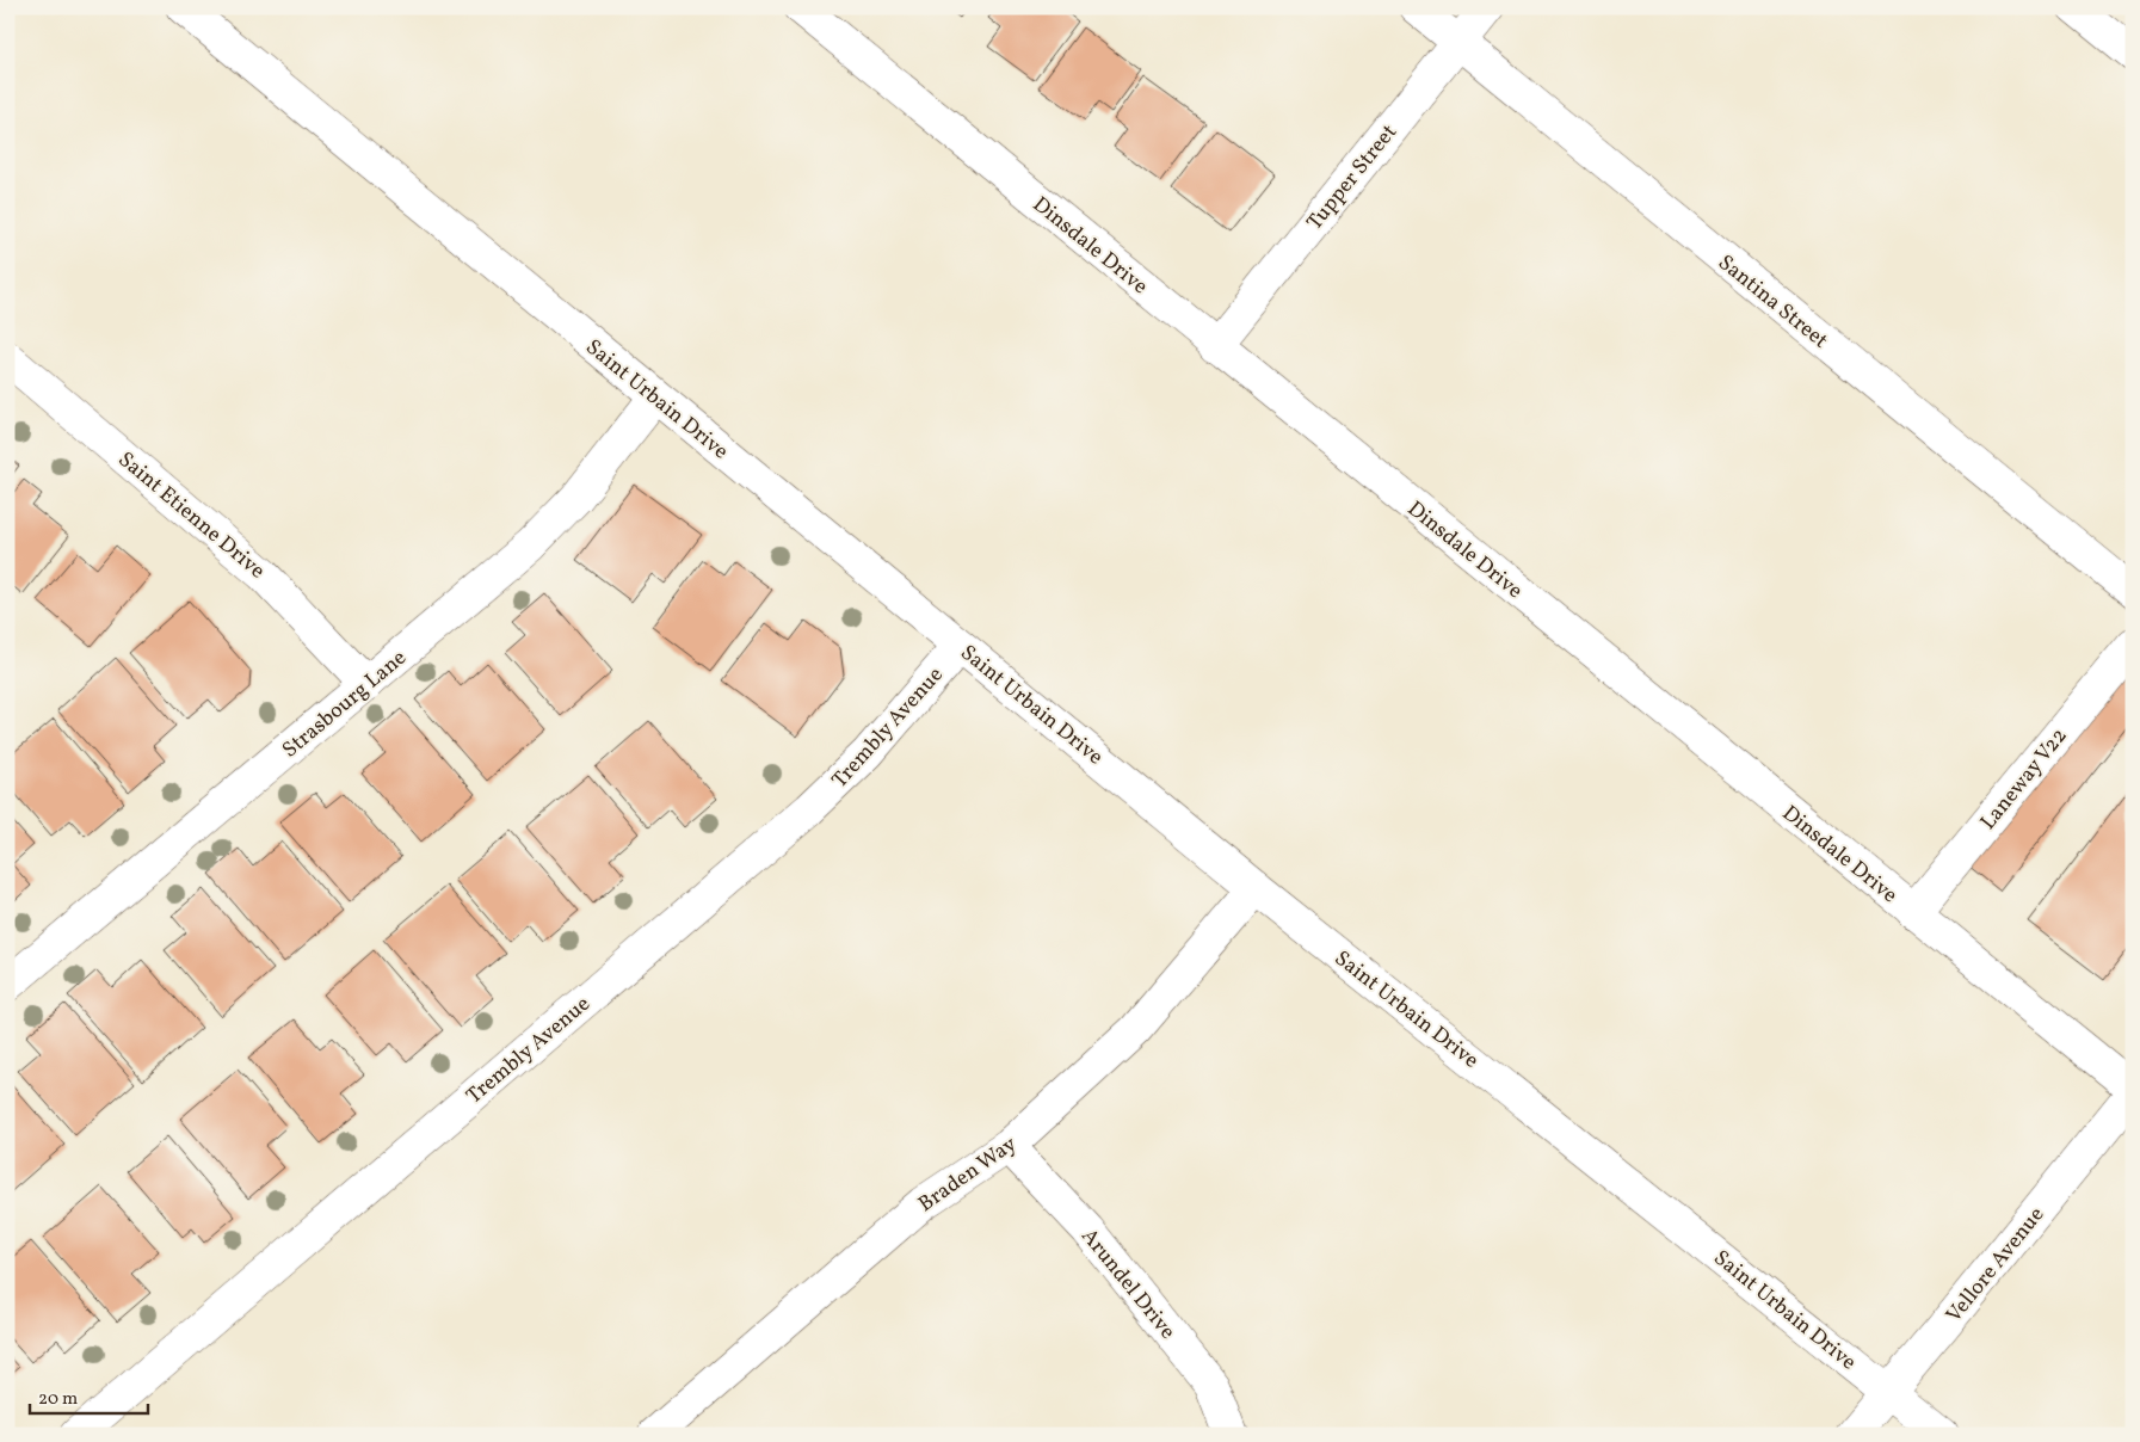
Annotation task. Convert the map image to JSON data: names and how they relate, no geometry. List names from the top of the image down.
{
  "streets": {
    "street": [
      "Tupper Street",
      "Dinsdale Drive",
      "Santina Street",
      "Saint Urbain Drive",
      "Saint Etienne Drive",
      "Strasbourg Lane",
      "Trembly Avenue",
      "Laneway V22",
      "Braden Way",
      "Vellore Avenue",
      "Arundel Drive"
    ]
  },
  "crossings": [
    ["Tupper Street", "Dinsdale Drive"],
    ["Tupper Street", "Santina Street"],
    ["Dinsdale Drive", "Laneway V22"],
    ["Dinsdale Drive", "Vellore Avenue"],
    ["Saint Urbain Drive", "Strasbourg Lane"],
    ["Saint Urbain Drive", "Trembly Avenue"],
    ["Saint Urbain Drive", "Braden Way"],
    ["Saint Urbain Drive", "Vellore Avenue"],
    ["Saint Etienne Drive", "Strasbourg Lane"],
    ["Braden Way", "Arundel Drive"]
  ],
  "scale_bar": "20 m"
}
